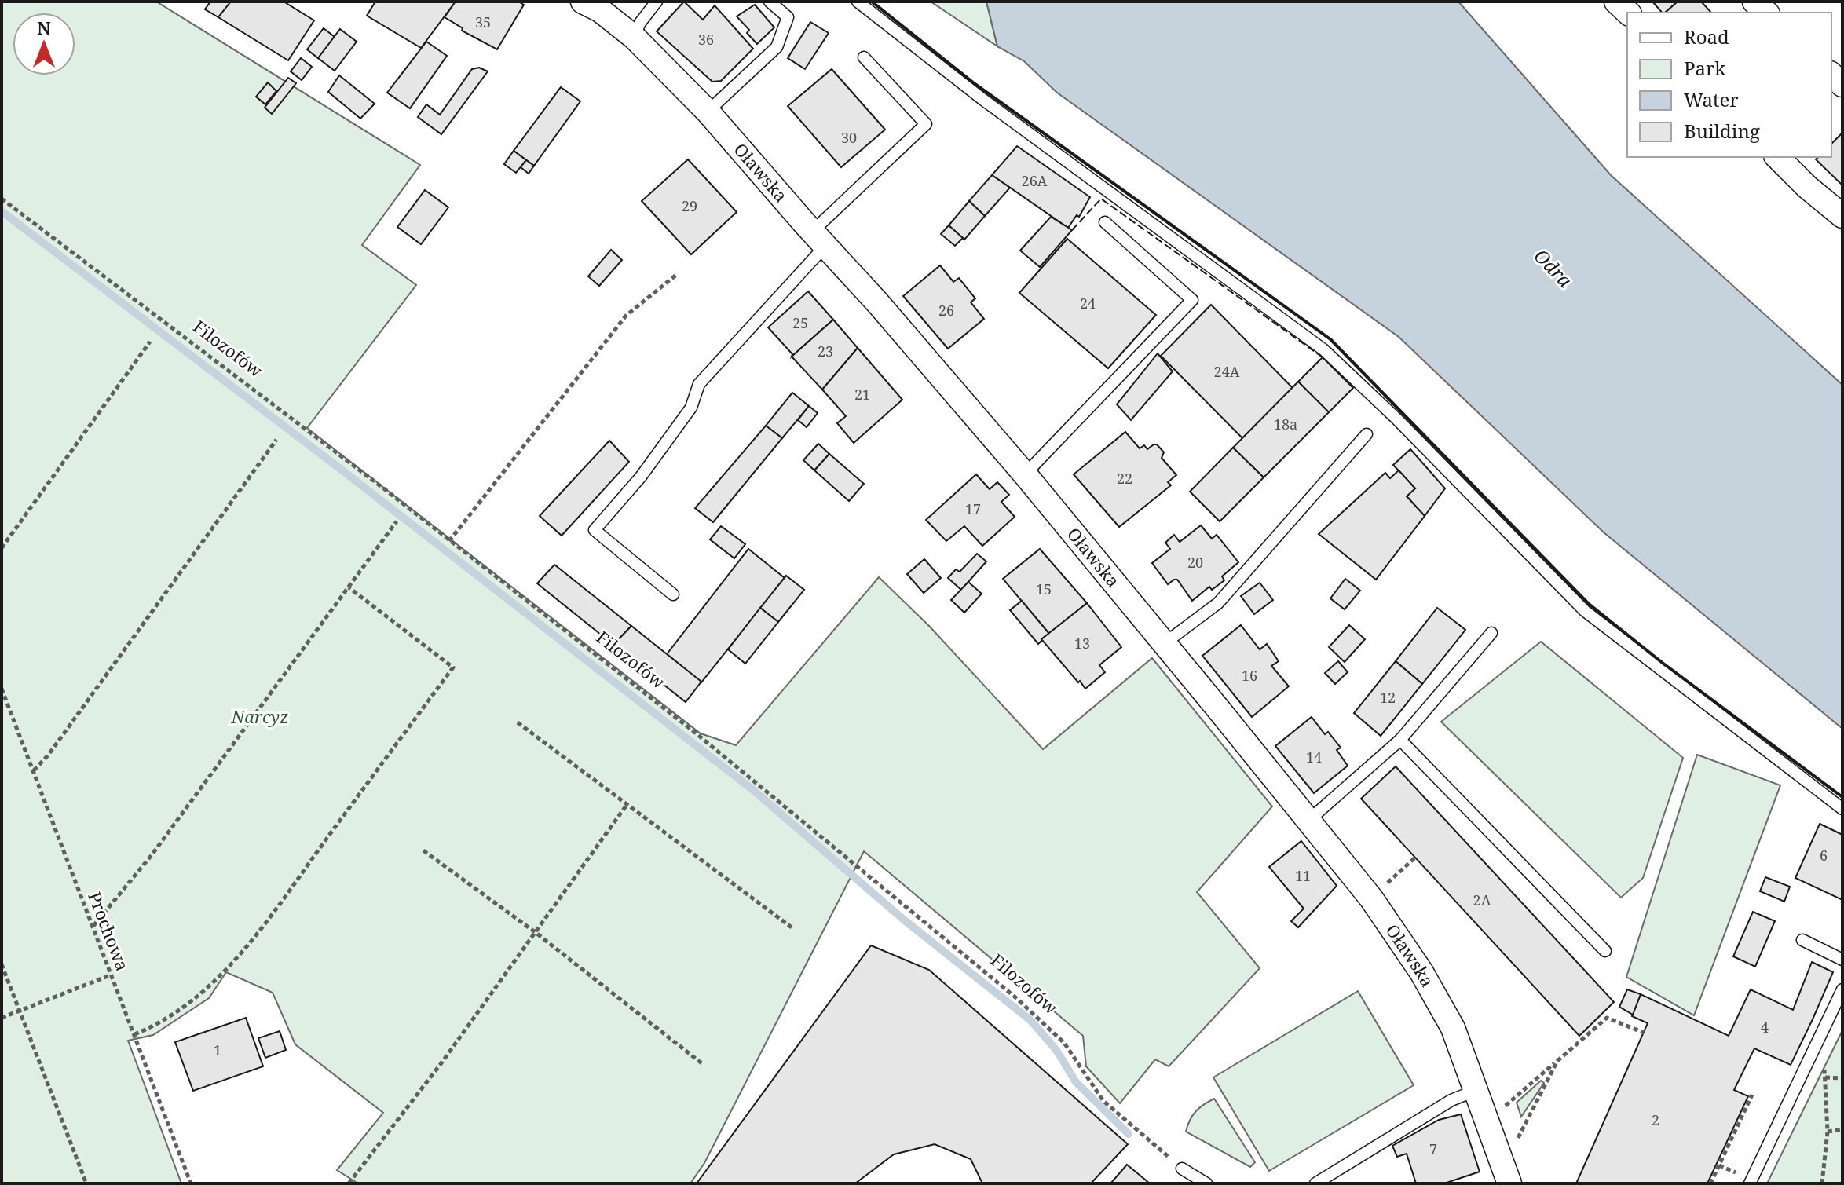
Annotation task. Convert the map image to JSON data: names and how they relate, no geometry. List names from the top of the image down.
{
  "streets": {
    "street": ["Oławska"],
    "path": ["Filozofów", "Prochowa"]
  },
  "water": ["Odra"],
  "parks": ["Narcyz"],
  "house_numbers": [
    "35",
    "36",
    "30",
    "26A",
    "29",
    "24",
    "26",
    "25",
    "23",
    "24A",
    "21",
    "18a",
    "22",
    "17",
    "20",
    "15",
    "13",
    "16",
    "12",
    "14",
    "6",
    "11",
    "2A",
    "4",
    "1",
    "2",
    "7"
  ],
  "legend": [
    "Road",
    "Park",
    "Water",
    "Building"
  ],
  "north": "top"
}
